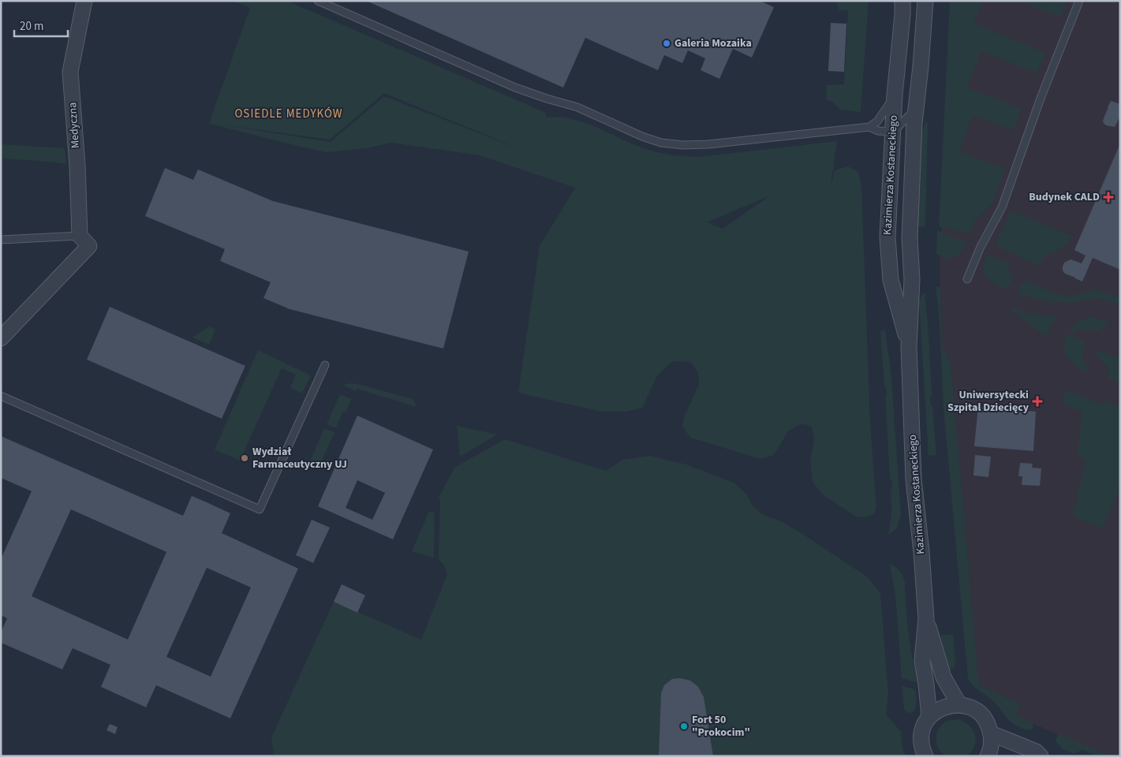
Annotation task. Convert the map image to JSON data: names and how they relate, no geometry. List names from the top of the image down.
{
  "streets": {
    "street": ["Medyczna", "Kazimierza Kostaneckiego"]
  },
  "districts": ["OSIEDLE MEDYKÓW"],
  "places": {
    "other": ["Galeria Mozaika", "Wydział Farmaceutyczny UJ", "Fort 50 \"Prokocim\""],
    "health": ["Budynek CALD", "Uniwersytecki Szpital Dziecięcy"]
  },
  "scale_bar": "20 m"
}
